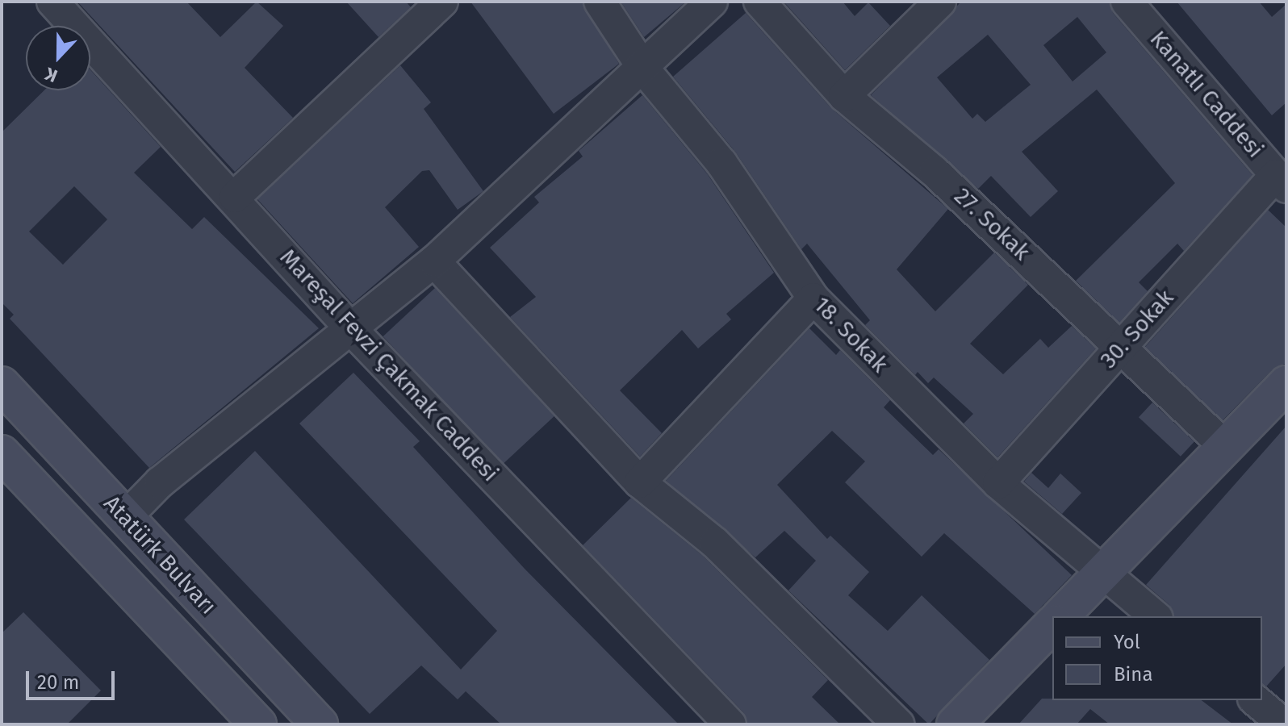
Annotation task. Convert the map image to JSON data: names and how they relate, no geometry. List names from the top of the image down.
{
  "streets": {
    "street": [
      "Kanatlı Caddesi",
      "27. Sokak",
      "30. Sokak",
      "18. Sokak",
      "Mareşal Fevzi Çakmak Caddesi",
      "Atatürk Bulvarı"
    ]
  },
  "crossings": [
    ["Kanatlı Caddesi", "30. Sokak"],
    ["27. Sokak", "30. Sokak"],
    ["30. Sokak", "18. Sokak"]
  ],
  "legend": ["Yol", "Bina"],
  "scale_bar": "20 m",
  "north": "bottom"
}
